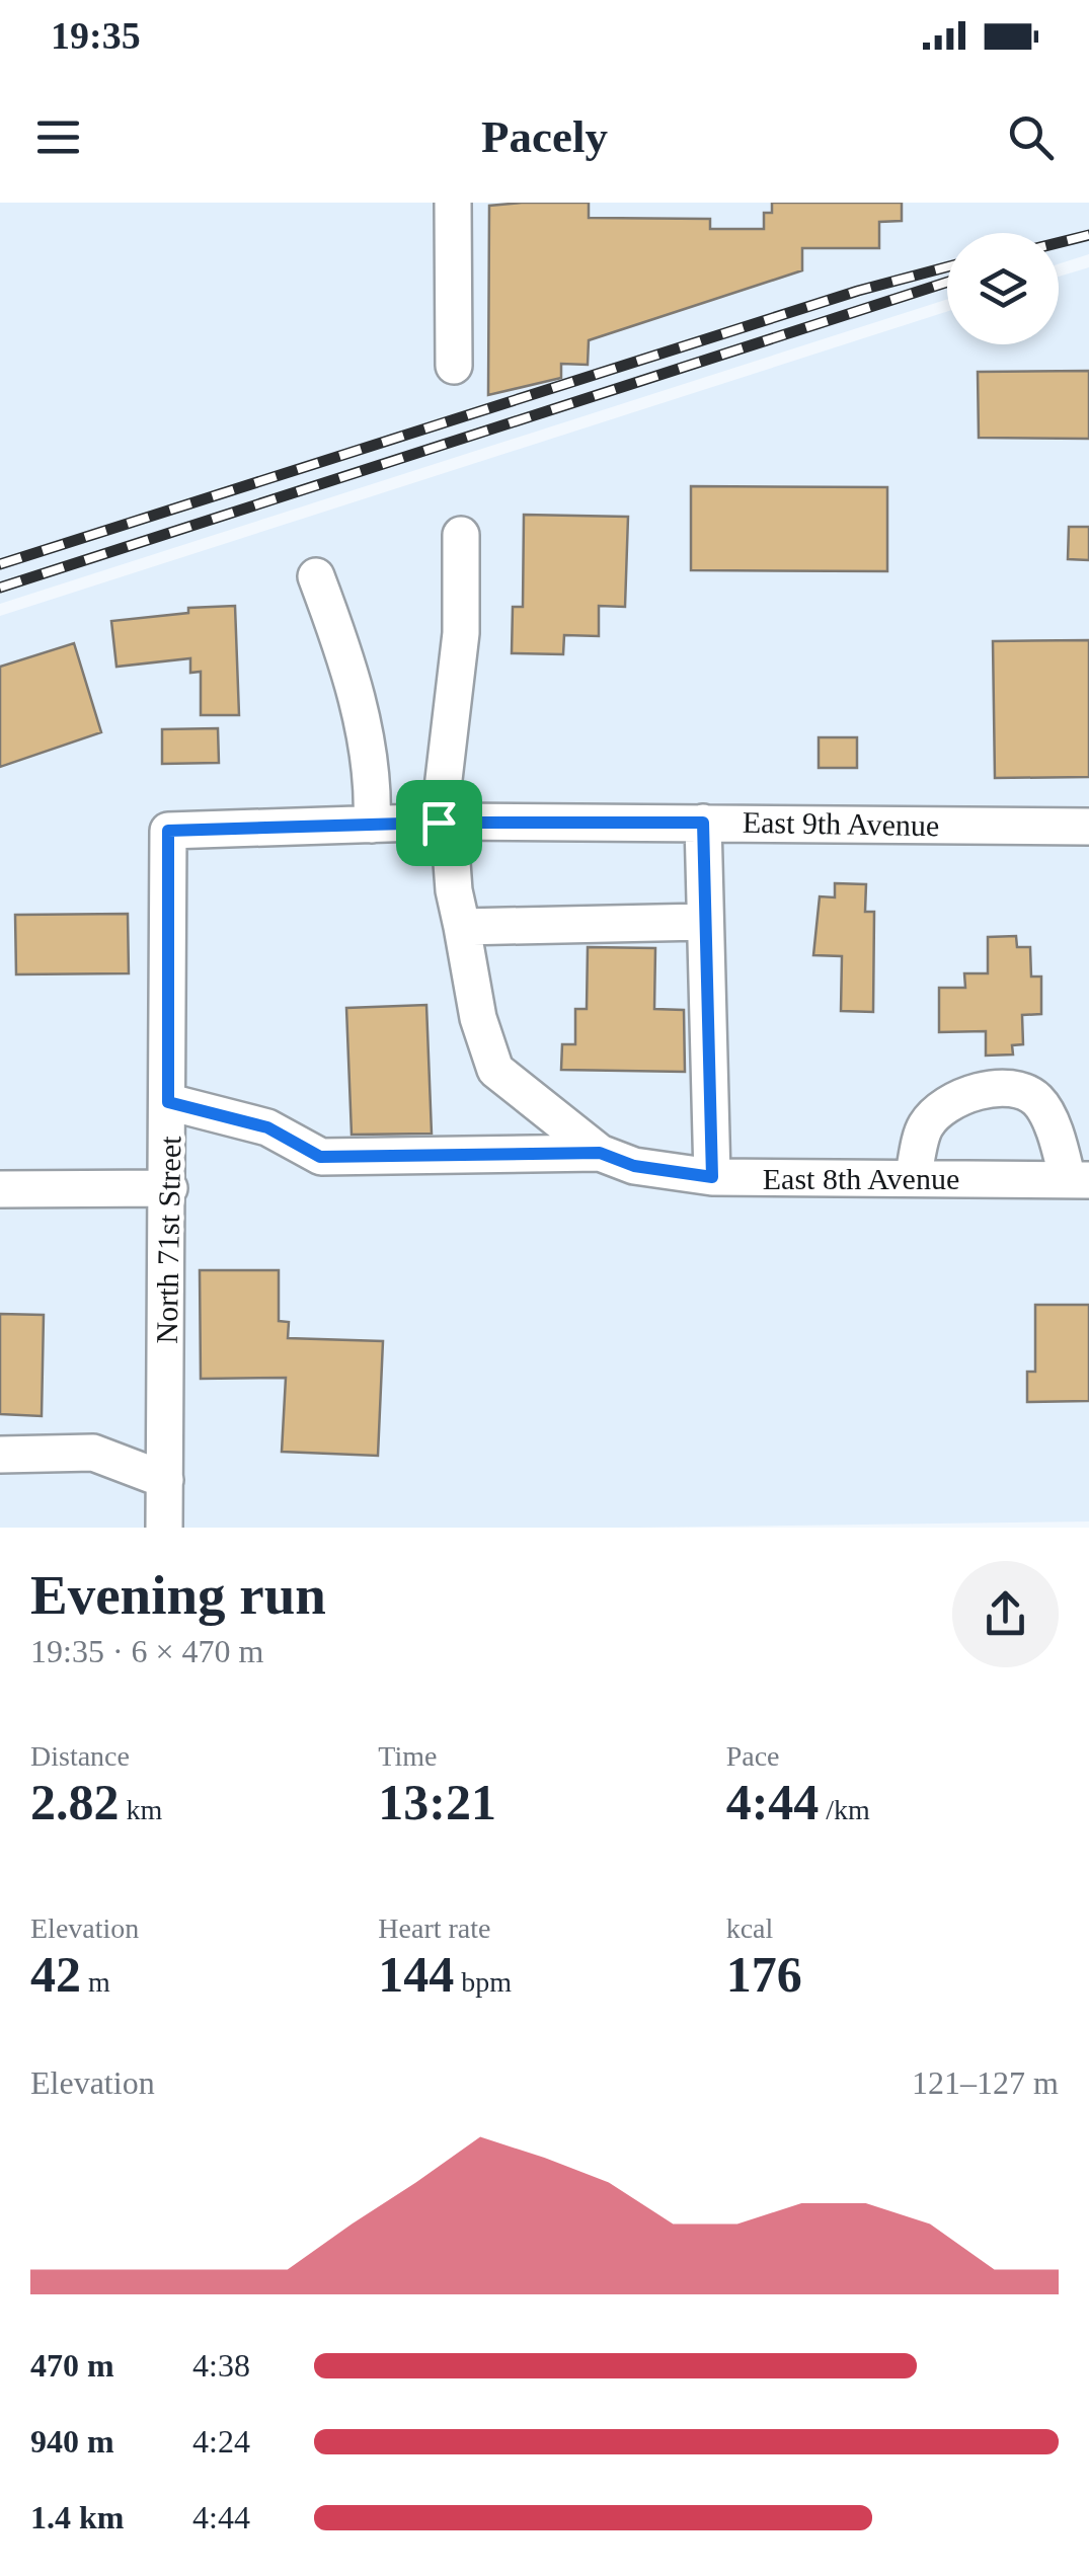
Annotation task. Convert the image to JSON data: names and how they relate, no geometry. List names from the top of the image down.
{
  "streets": {
    "street": ["East 9th Avenue", "East 8th Avenue", "North 71st Street"]
  },
  "crossings": [
    ["East 9th Avenue", "North 71st Street"]
  ],
  "page": {
    "status": "19:35",
    "header": "Pacely",
    "heading": ["Evening run", "19:35 · 6 × 470 m"],
    "stats": [
      ["Distance", "2.82 km"],
      ["Time", "13:21"],
      ["Pace", "4:44 /km"],
      ["Elevation", "42 m"],
      ["Heart rate", "144 bpm"],
      ["kcal", "176"]
    ],
    "chart": ["Elevation", "121–127 m"],
    "list": [
      {
        "name": "470 m",
        "note": "4:38"
      },
      {
        "name": "940 m",
        "note": "4:24"
      },
      {
        "name": "1.4 km",
        "note": "4:44"
      }
    ]
  }
}
